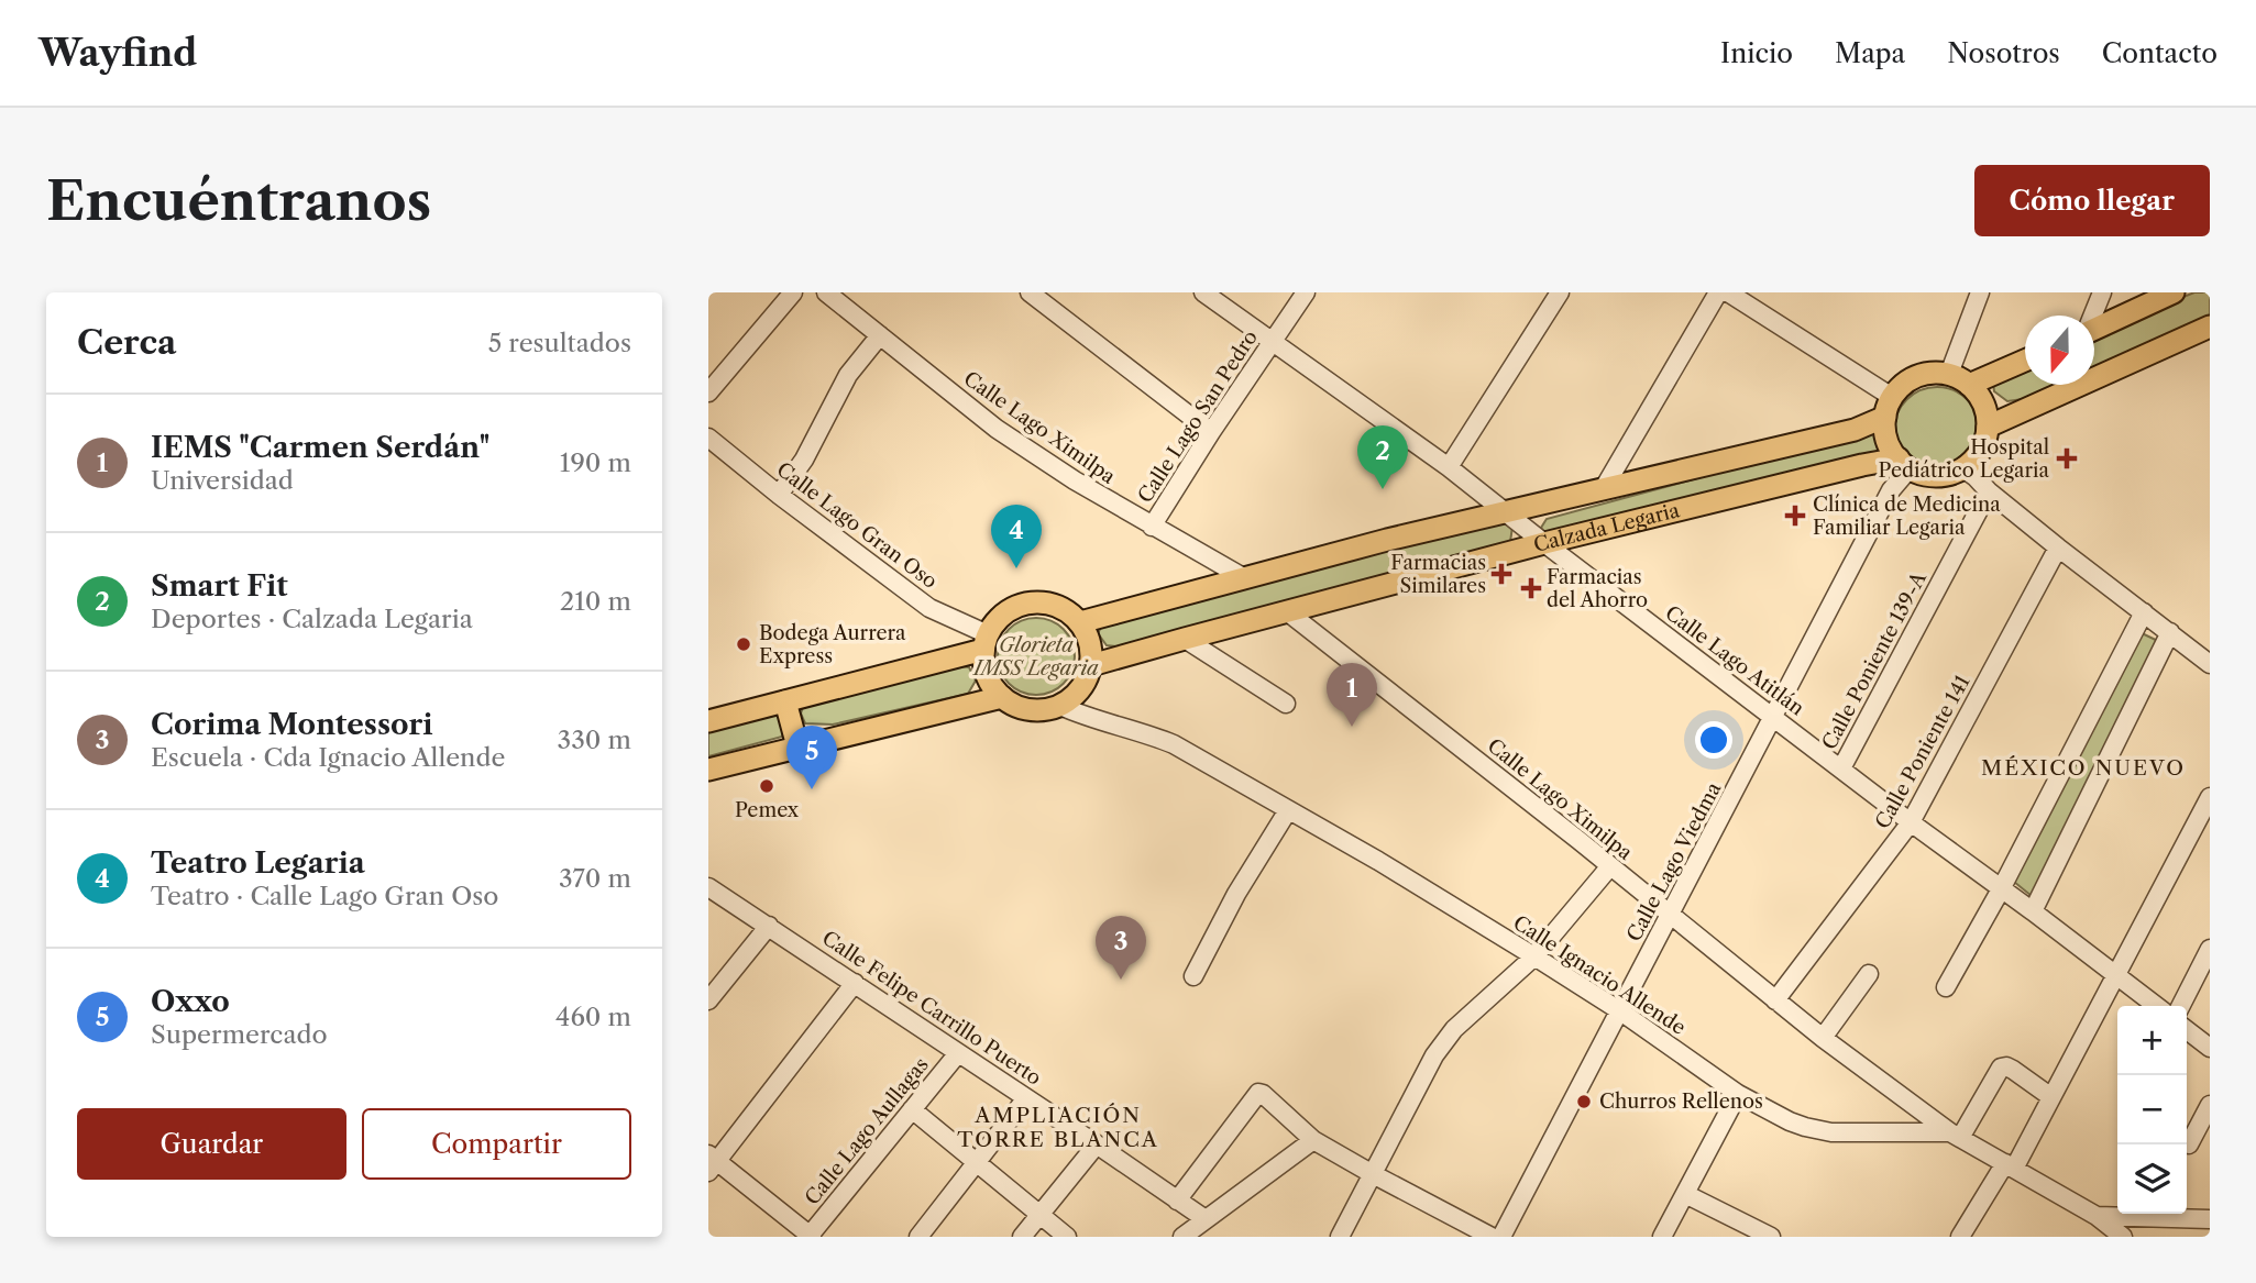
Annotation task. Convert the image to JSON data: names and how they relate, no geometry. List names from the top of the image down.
{
  "streets": {
    "main road": ["Calzada Legaria"],
    "street": [
      "Calle Lago San Pedro",
      "Calle Lago Ximilpa",
      "Calle Lago Gran Oso",
      "Calle Lago Atitlán",
      "Calle Poniente 139-A",
      "Calle Poniente 141",
      "Calle Lago Viedma",
      "Calle Ignacio Allende",
      "Calle Felipe Carrillo Puerto",
      "Calle Lago Aullagas"
    ]
  },
  "crossings": [
    ["Calle Lago San Pedro", "Calle Lago Ximilpa"],
    ["Calle Lago San Pedro", "Calle Lago Atitlán"],
    ["Calle Lago Ximilpa", "Calzada Legaria"],
    ["Calle Lago Ximilpa", "Calle Poniente 141"],
    ["Calle Lago Ximilpa", "Calle Lago Viedma"],
    ["Calle Lago Ximilpa", "Calle Ignacio Allende"],
    ["Calle Lago Gran Oso", "Calzada Legaria"],
    ["Calle Lago Gran Oso", "Calle Ignacio Allende"],
    ["Calzada Legaria", "Calle Lago Atitlán"],
    ["Calzada Legaria", "Calle Lago Viedma"],
    ["Calzada Legaria", "Calle Ignacio Allende"],
    ["Calle Lago Atitlán", "Calle Poniente 139-A"],
    ["Calle Lago Atitlán", "Calle Poniente 141"],
    ["Calle Lago Atitlán", "Calle Lago Viedma"],
    ["Calle Lago Viedma", "Calle Ignacio Allende"],
    ["Calle Felipe Carrillo Puerto", "Calle Lago Aullagas"]
  ],
  "districts": ["MÉXICO NUEVO", "AMPLIACIÓN TORRE BLANCA"],
  "parks": ["Glorieta IMSS Legaria"],
  "places": {
    "health": [
      "Hospital Pediátrico Legaria",
      "Clínica de Medicina Familiar Legaria",
      "Farmacias Similares",
      "Farmacias del Ahorro"
    ],
    "other": ["Bodega Aurrera Express", "Pemex", "Churros Rellenos"]
  },
  "north": "bottom",
  "page": {
    "header": "Wayfind",
    "nav": [
      "Inicio",
      "Mapa",
      "Nosotros",
      "Contacto"
    ],
    "buttons": [
      "Cómo llegar",
      ["Guardar", "Compartir"]
    ],
    "title": "Encuéntranos",
    "heading": ["Cerca", "5 resultados"],
    "list": [
      {
        "mark": "1",
        "name": "IEMS \"Carmen Serdán\"",
        "note": "Universidad",
        "value": "190 m"
      },
      {
        "mark": "2",
        "name": "Smart Fit",
        "note": "Deportes · Calzada Legaria",
        "value": "210 m"
      },
      {
        "mark": "3",
        "name": "Corima Montessori",
        "note": "Escuela · Cda Ignacio Allende",
        "value": "330 m"
      },
      {
        "mark": "4",
        "name": "Teatro Legaria",
        "note": "Teatro · Calle Lago Gran Oso",
        "value": "370 m"
      },
      {
        "mark": "5",
        "name": "Oxxo",
        "note": "Supermercado",
        "value": "460 m"
      }
    ],
    "pins": [
      "2",
      "4",
      "1",
      "5",
      "3"
    ],
    "map_buttons": ["+", "−"]
  }
}
